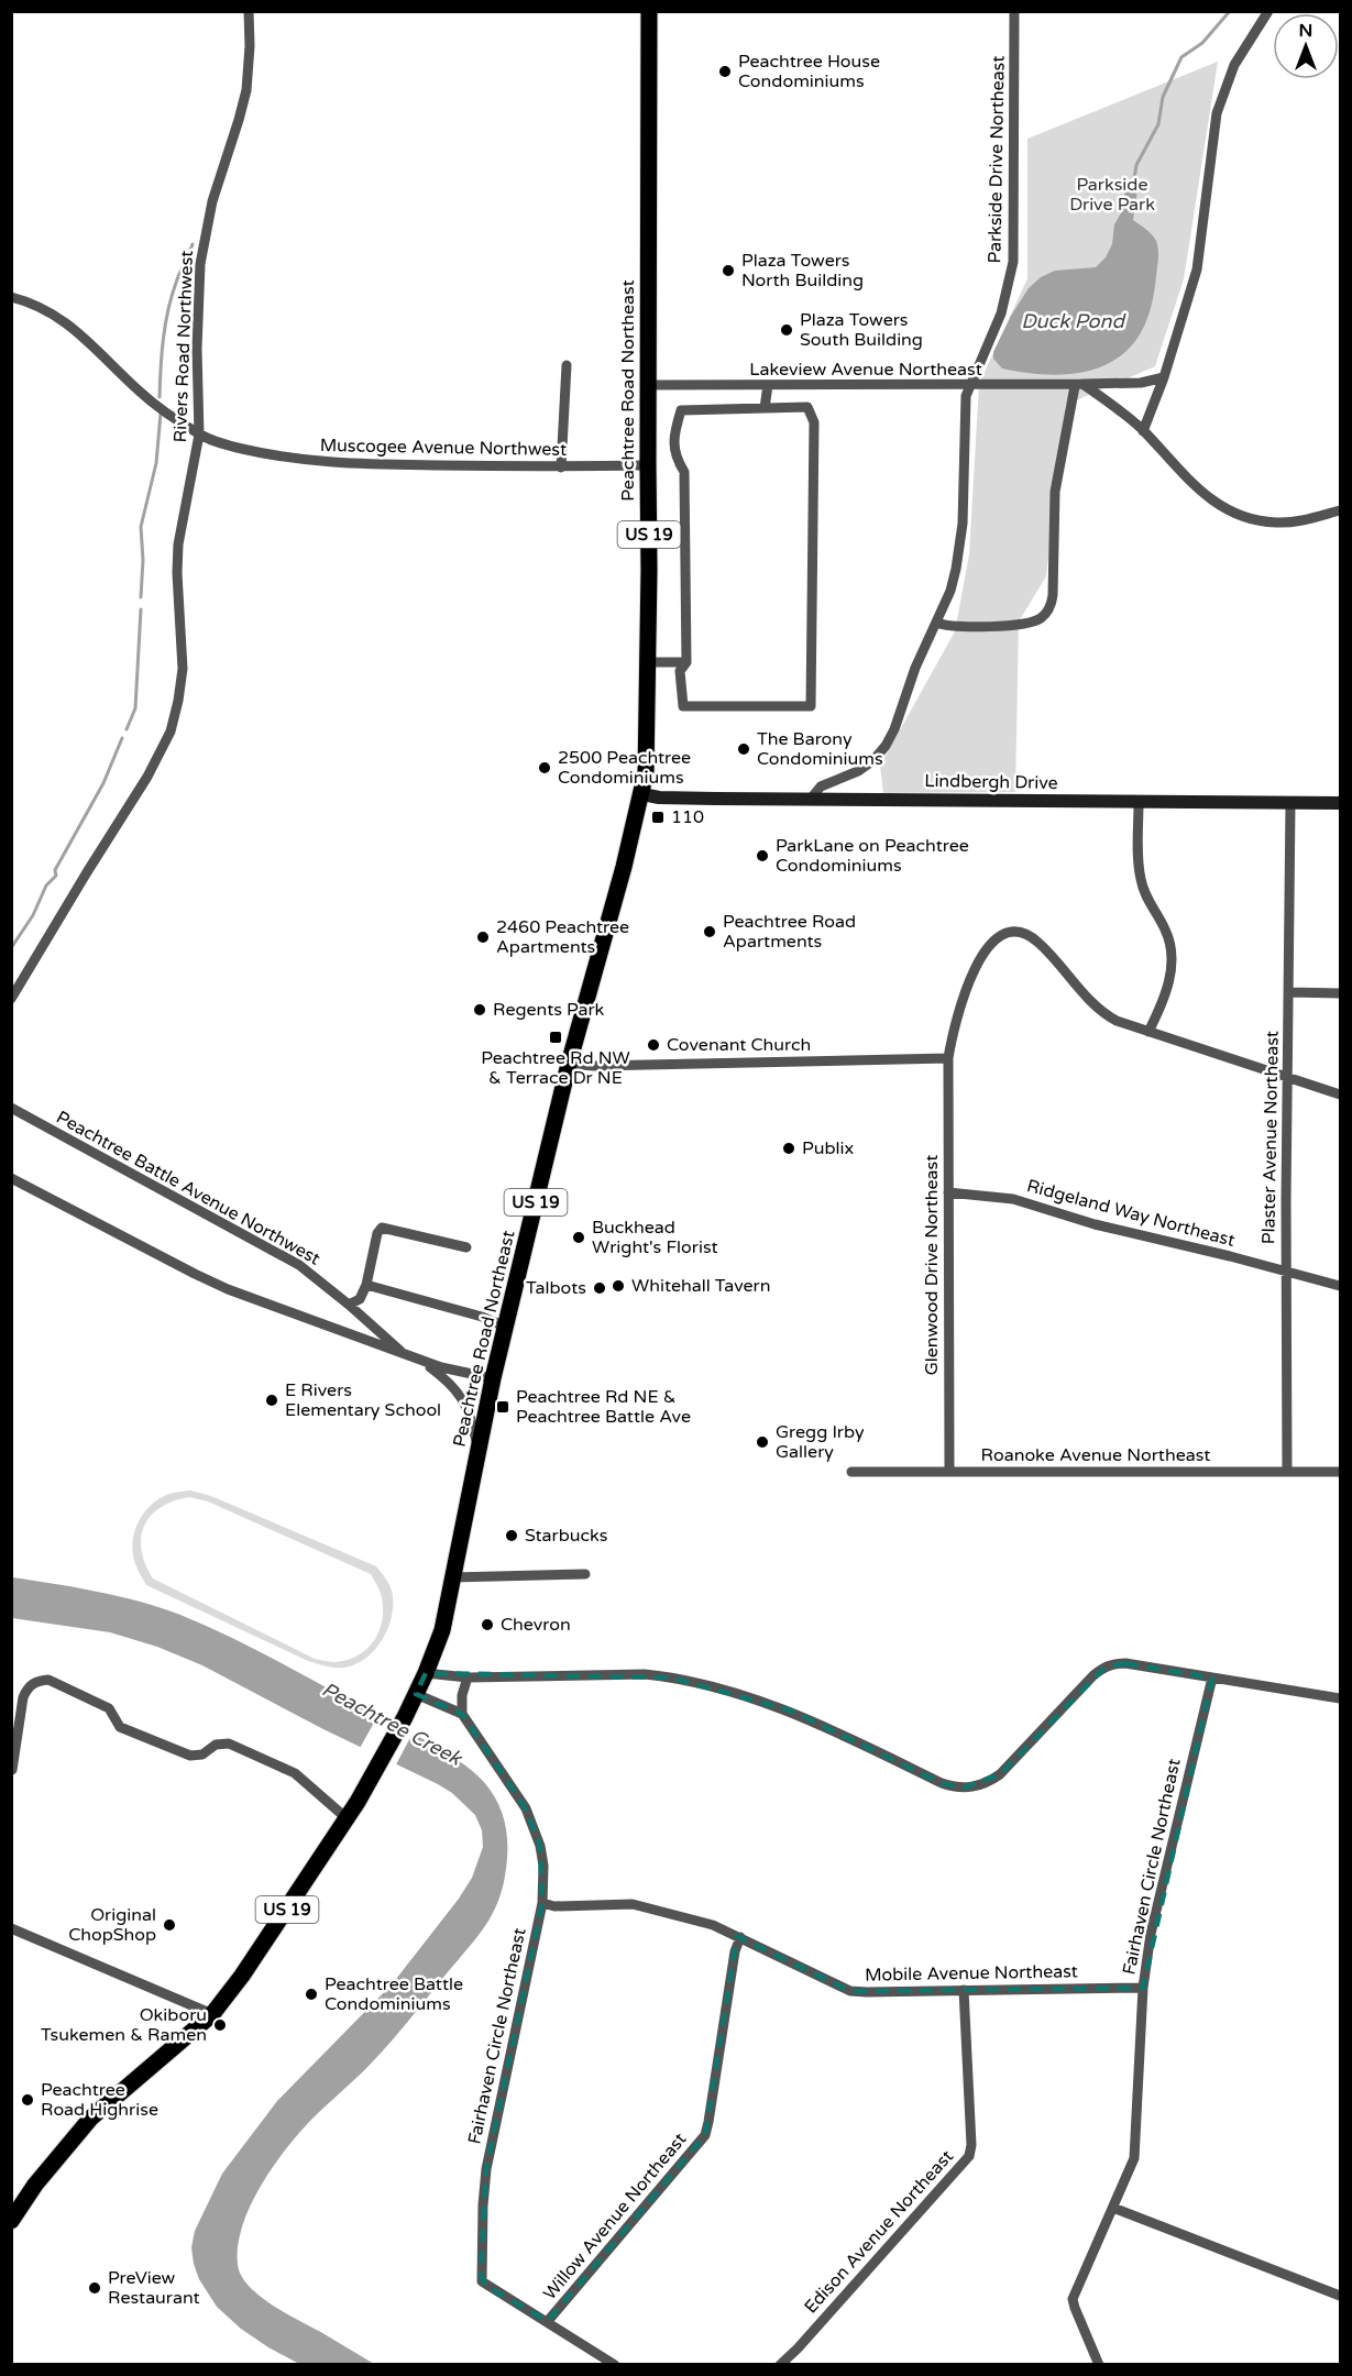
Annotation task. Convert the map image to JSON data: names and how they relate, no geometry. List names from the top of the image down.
{
  "streets": {
    "highway": ["Peachtree Road Northeast", "US 19"],
    "main road": ["Lindbergh Drive"],
    "street": [
      "Parkside Drive Northeast",
      "Rivers Road Northwest",
      "Lakeview Avenue Northeast",
      "Muscogee Avenue Northwest",
      "Plaster Avenue Northeast",
      "Peachtree Battle Avenue Northwest",
      "Ridgeland Way Northeast",
      "Glenwood Drive Northeast",
      "Roanoke Avenue Northeast",
      "Fairhaven Circle Northeast",
      "Mobile Avenue Northeast",
      "Willow Avenue Northeast",
      "Edison Avenue Northeast"
    ]
  },
  "crossings": [
    ["Parkside Drive Northeast", "Lakeview Avenue Northeast"],
    ["Parkside Drive Northeast", "Lindbergh Drive"],
    ["Rivers Road Northwest", "Muscogee Avenue Northwest"],
    ["Lakeview Avenue Northeast", "Peachtree Road Northeast"],
    ["Peachtree Road Northeast", "Muscogee Avenue Northwest"],
    ["Peachtree Road Northeast", "Lindbergh Drive"],
    ["Peachtree Road Northeast", "Peachtree Battle Avenue Northwest"],
    ["Lindbergh Drive", "Plaster Avenue Northeast"],
    ["Plaster Avenue Northeast", "Ridgeland Way Northeast"],
    ["Plaster Avenue Northeast", "Glenwood Drive Northeast"],
    ["Plaster Avenue Northeast", "Roanoke Avenue Northeast"],
    ["Ridgeland Way Northeast", "Glenwood Drive Northeast"],
    ["Glenwood Drive Northeast", "Roanoke Avenue Northeast"],
    ["Fairhaven Circle Northeast", "Mobile Avenue Northeast"],
    ["Fairhaven Circle Northeast", "Willow Avenue Northeast"],
    ["Mobile Avenue Northeast", "Willow Avenue Northeast"],
    ["Mobile Avenue Northeast", "Edison Avenue Northeast"]
  ],
  "water": ["Duck Pond", "Peachtree Creek"],
  "parks": ["Parkside Drive Park"],
  "places": {
    "other": [
      "Peachtree House Condominiums",
      "Plaza Towers North Building",
      "Plaza Towers South Building",
      "The Barony Condominiums",
      "2500 Peachtree Condominiums",
      "ParkLane on Peachtree Condominiums",
      "Peachtree Road Apartments",
      "2460 Peachtree Apartments",
      "Regents Park",
      "Covenant Church",
      "Publix",
      "Buckhead Wright's Florist",
      "Whitehall Tavern",
      "Talbots",
      "E Rivers Elementary School",
      "Gregg Irby Gallery",
      "Starbucks",
      "Chevron",
      "Original ChopShop",
      "Peachtree Battle Condominiums",
      "Okiboru Tsukemen & Ramen",
      "Peachtree Road Highrise",
      "PreView Restaurant"
    ],
    "transit": ["110", "Peachtree Rd NW & Terrace Dr NE", "Peachtree Rd NE & Peachtree Battle Ave"]
  },
  "north": "top"
}
